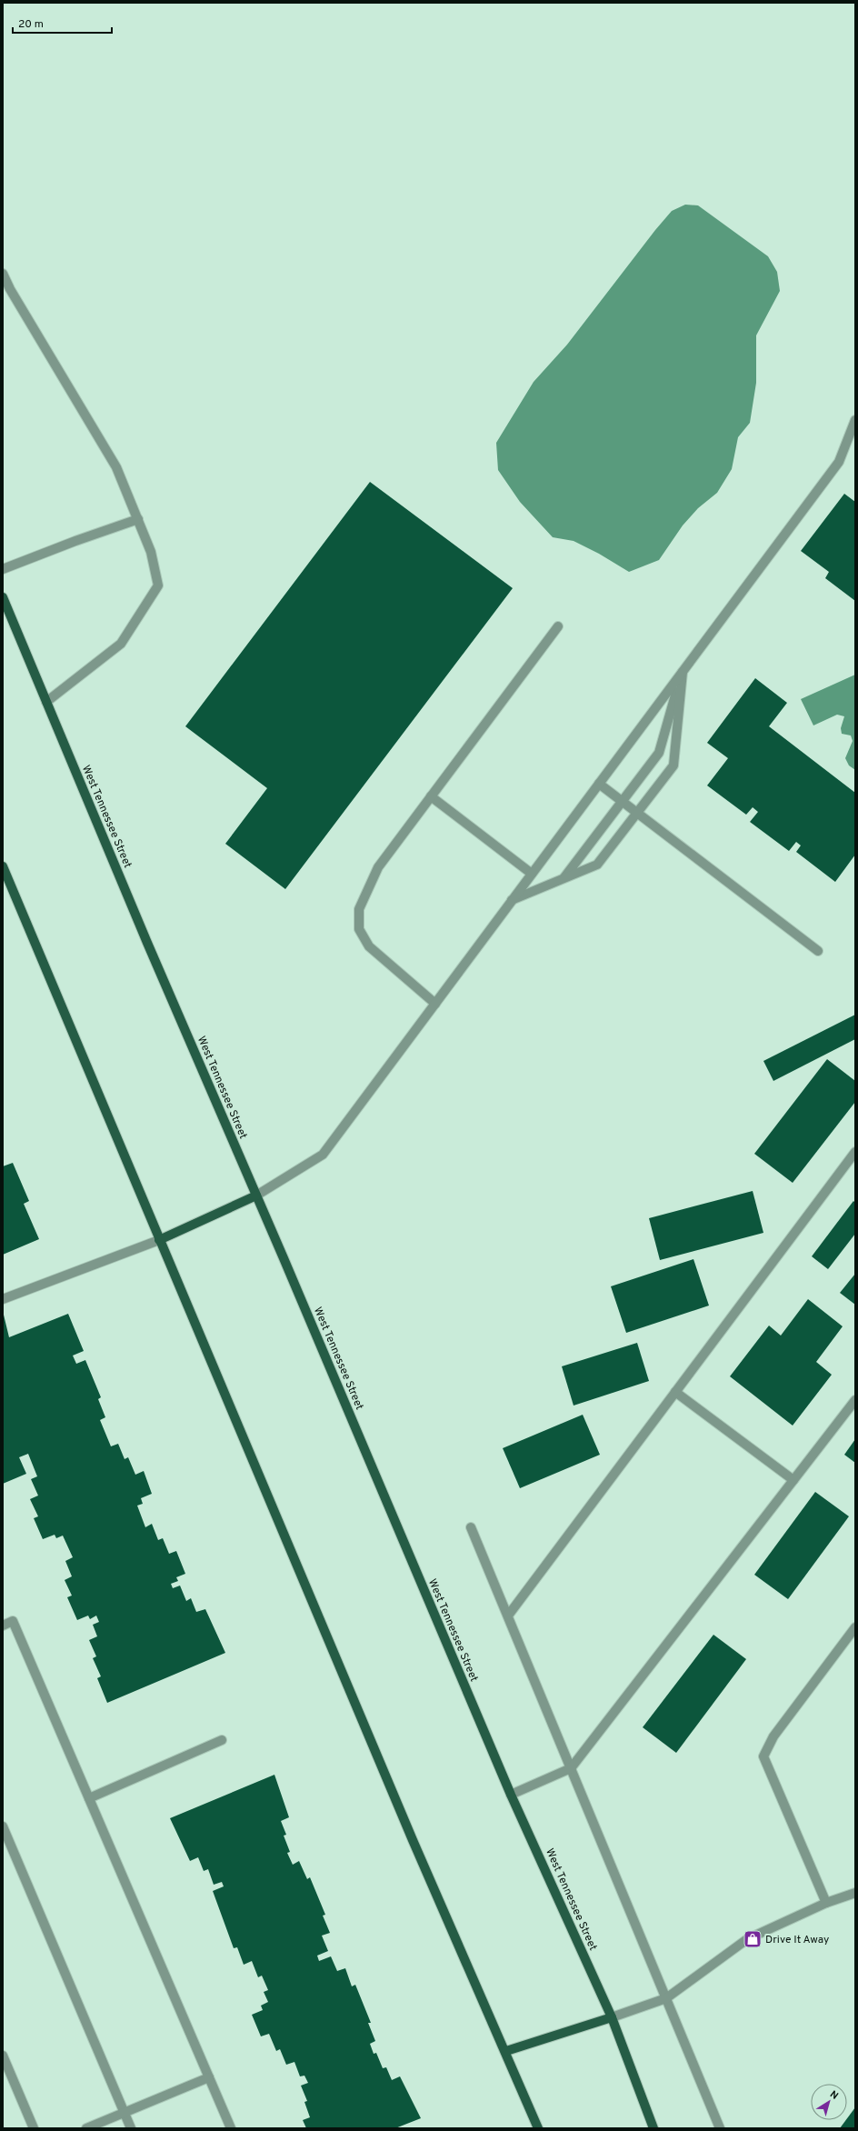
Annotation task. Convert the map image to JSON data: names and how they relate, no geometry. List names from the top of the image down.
{
  "streets": {
    "main road": ["West Tennessee Street"]
  },
  "places": {
    "shop": ["Drive It Away"]
  },
  "scale_bar": "20 m",
  "north": "top right"
}
